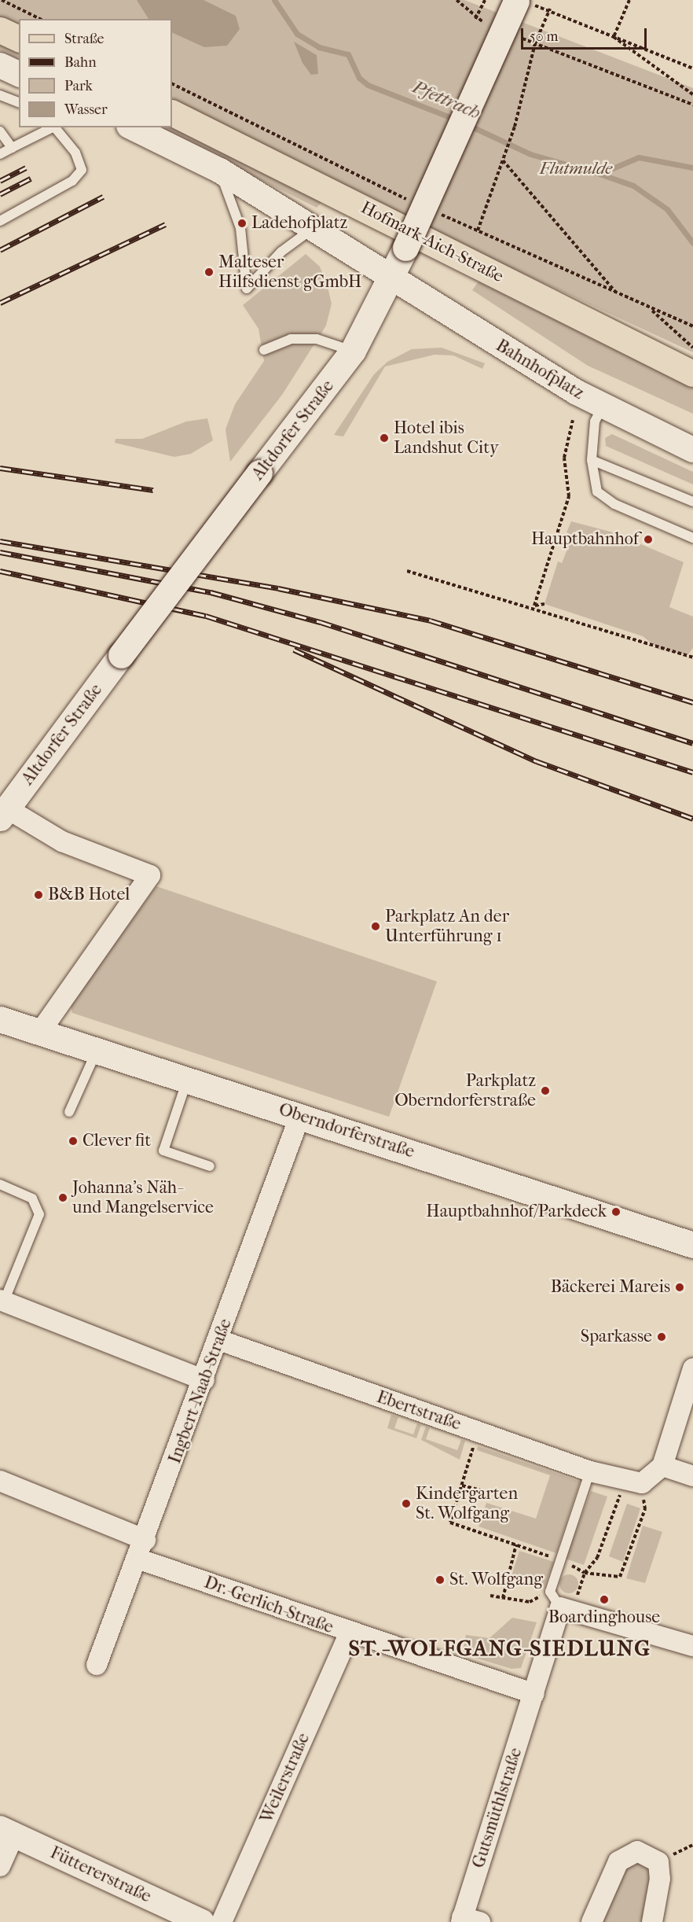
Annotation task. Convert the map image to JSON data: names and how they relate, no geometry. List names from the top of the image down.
{
  "streets": {
    "main road": ["Hofmark-Aich-Straße", "Altdorfer Straße", "Oberndorferstraße"],
    "street": [
      "Bahnhofplatz",
      "Ingbert-Naab-Straße",
      "Ebertstraße",
      "Dr.-Gerlich-Straße",
      "Weilerstraße",
      "Gutsmüthlstraße",
      "Füttererstraße"
    ]
  },
  "crossings": [
    ["Bahnhofplatz", "Altdorfer Straße"],
    ["Oberndorferstraße", "Ingbert-Naab-Straße"],
    ["Ingbert-Naab-Straße", "Ebertstraße"],
    ["Ingbert-Naab-Straße", "Dr.-Gerlich-Straße"],
    ["Dr.-Gerlich-Straße", "Weilerstraße"],
    ["Dr.-Gerlich-Straße", "Gutsmüthlstraße"]
  ],
  "districts": ["ST.-WOLFGANG-SIEDLUNG"],
  "water": ["Pfettrach"],
  "parks": ["Flutmulde"],
  "places": [
    "Ladehofplatz",
    "Malteser Hilfsdienst gGmbH",
    "Hotel ibis Landshut City",
    "Hauptbahnhof",
    "B&B Hotel",
    "Parkplatz An der Unterführung 1",
    "Parkplatz Oberndorferstraße",
    "Clever fit",
    "Johanna's Näh- und Mangelservice",
    "Hauptbahnhof/Parkdeck",
    "Bäckerei Mareis",
    "Sparkasse",
    "Kindergarten St. Wolfgang",
    "St. Wolfgang",
    "Boardinghouse"
  ],
  "legend": [
    "Straße",
    "Bahn",
    "Park",
    "Wasser"
  ],
  "scale_bar": "50 m"
}
